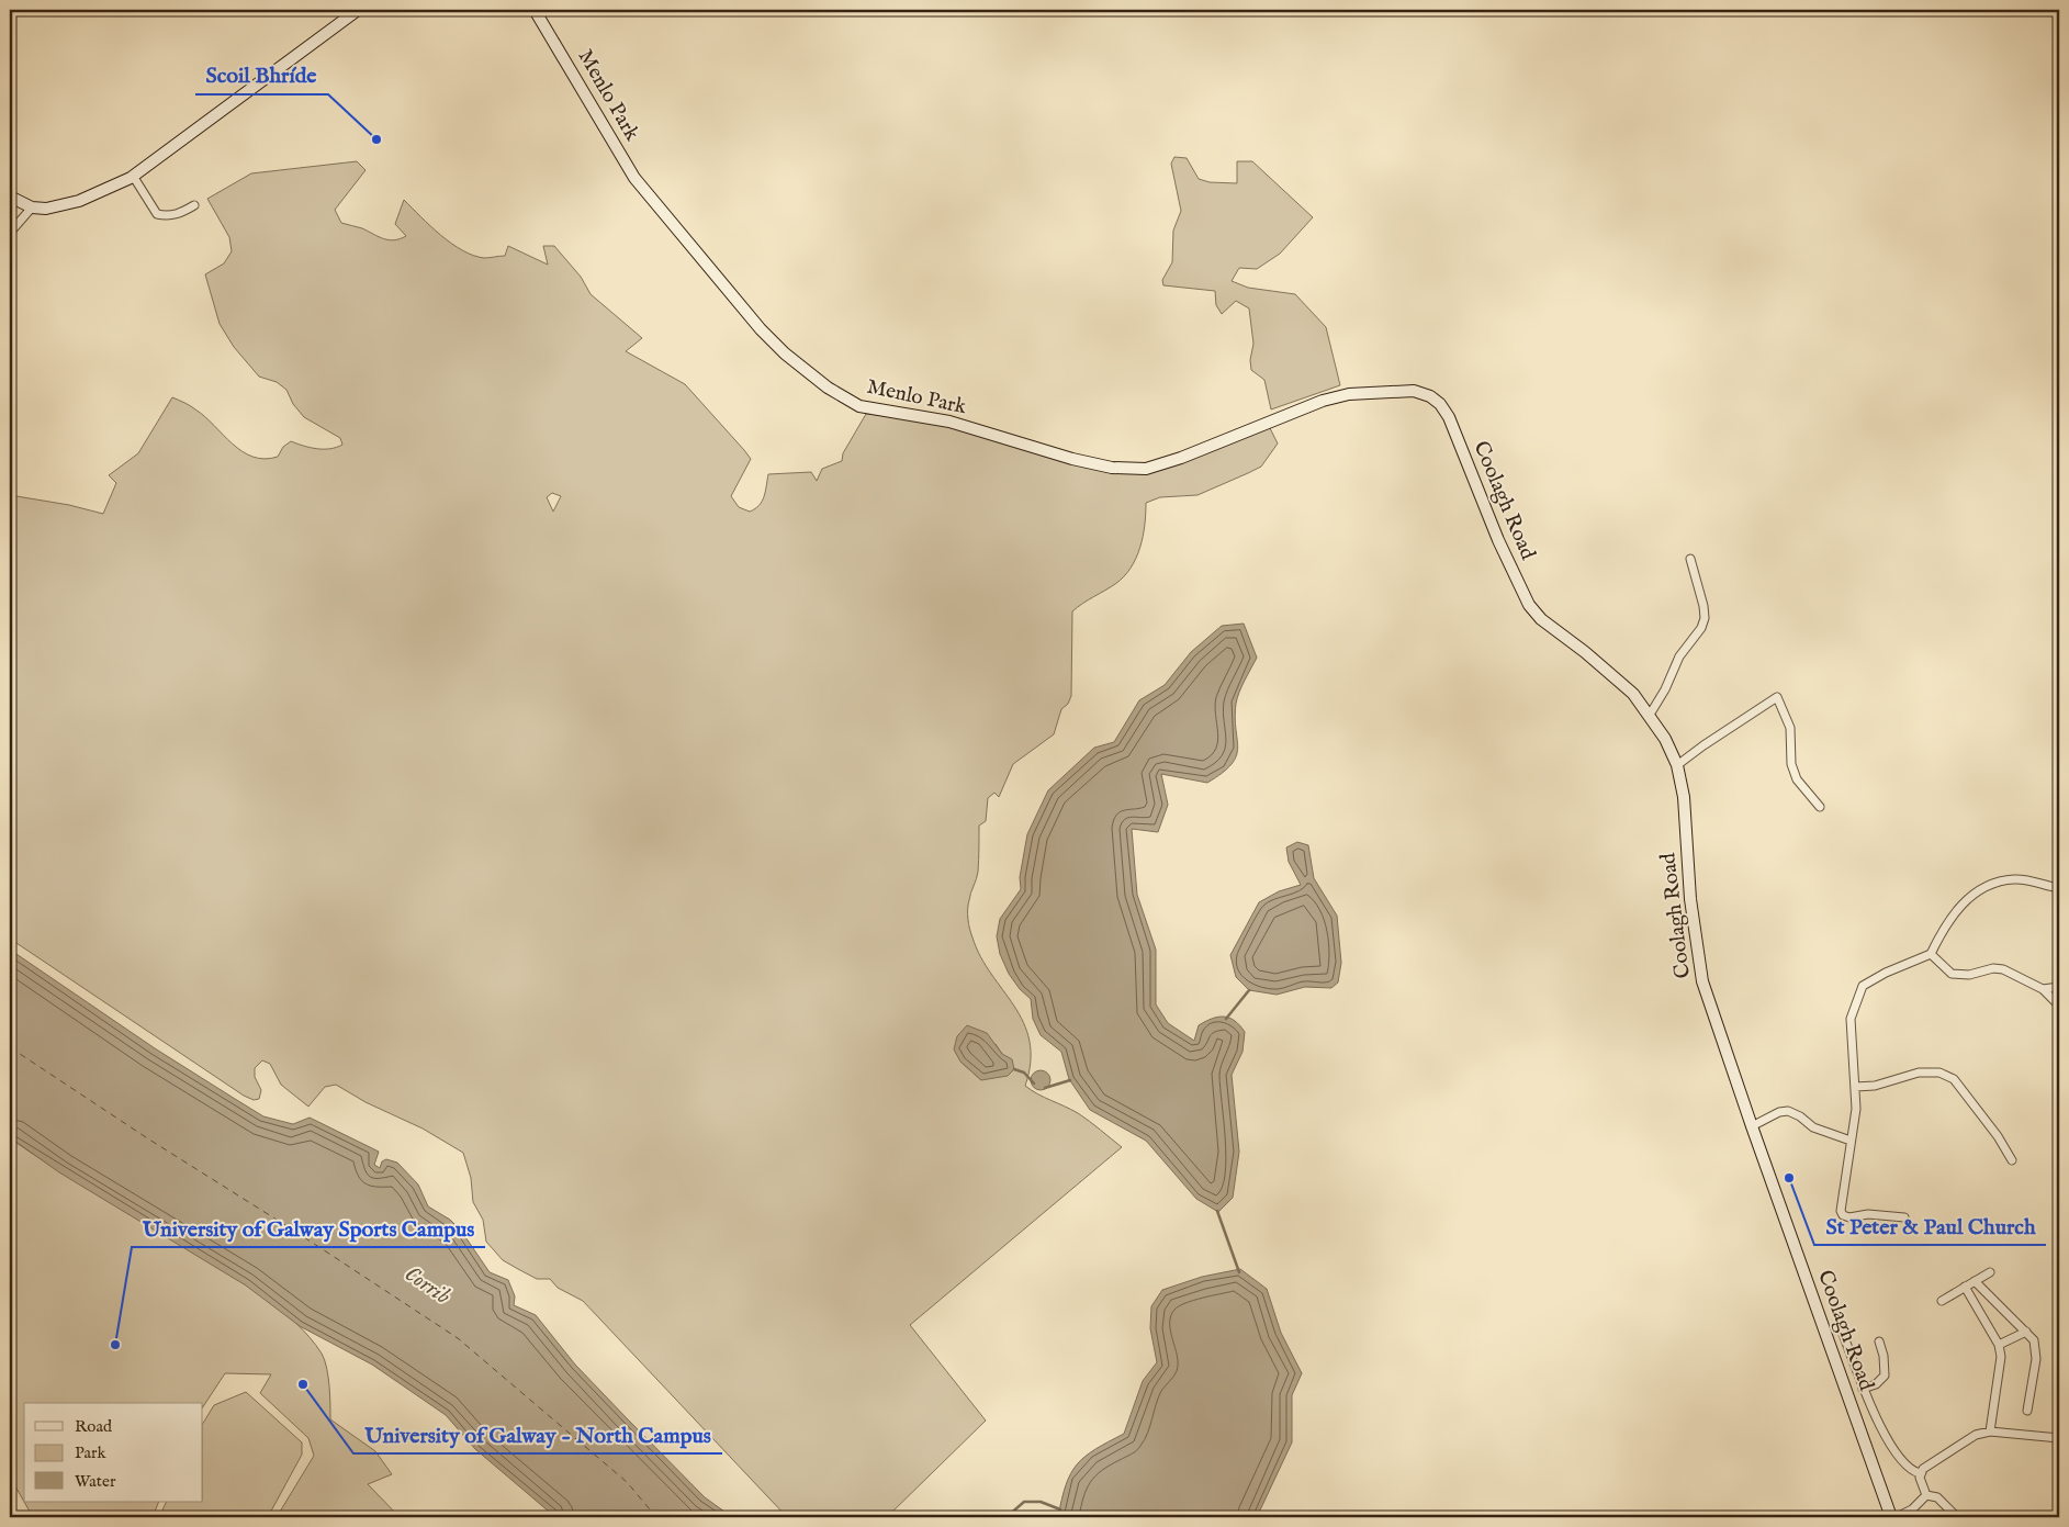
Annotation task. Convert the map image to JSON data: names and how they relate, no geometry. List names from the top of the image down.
{
  "streets": {
    "street": ["Menlo Park", "Coolagh Road"]
  },
  "crossings": [
    ["Menlo Park", "Coolagh Road"]
  ],
  "water": ["Corrib"],
  "places": [
    "Scoil Bhríde",
    "St Peter & Paul Church",
    "University of Galway Sports Campus",
    "University of Galway - North Campus"
  ],
  "legend": ["Road", "Park", "Water"]
}
